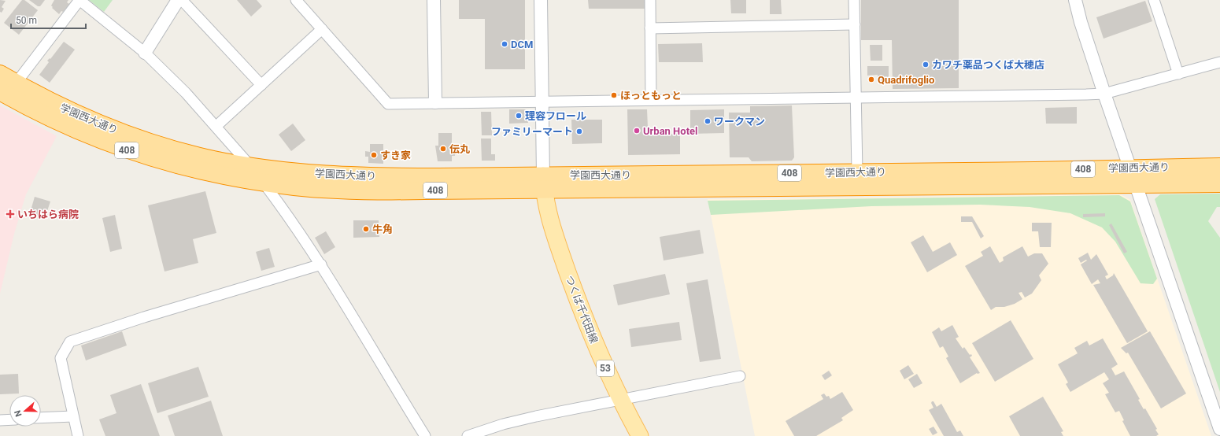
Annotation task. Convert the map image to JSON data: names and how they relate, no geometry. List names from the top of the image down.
{
  "streets": {
    "highway": ["学園西大通り", "408"],
    "main road": ["つくば千代田線", "53"]
  },
  "crossings": [
    ["学園西大通り", "つくば千代田線"]
  ],
  "places": {
    "other": [
      "DCM",
      "カワチ薬品つくば大穂店",
      "Quadrifoglio",
      "ほっともっと",
      "理容フロール",
      "ワークマン",
      "Urban Hotel",
      "ファミリーマート",
      "伝丸",
      "すき家",
      "牛角"
    ],
    "health": ["いちはら病院"]
  },
  "scale_bar": "50 m",
  "north": "left"
}
